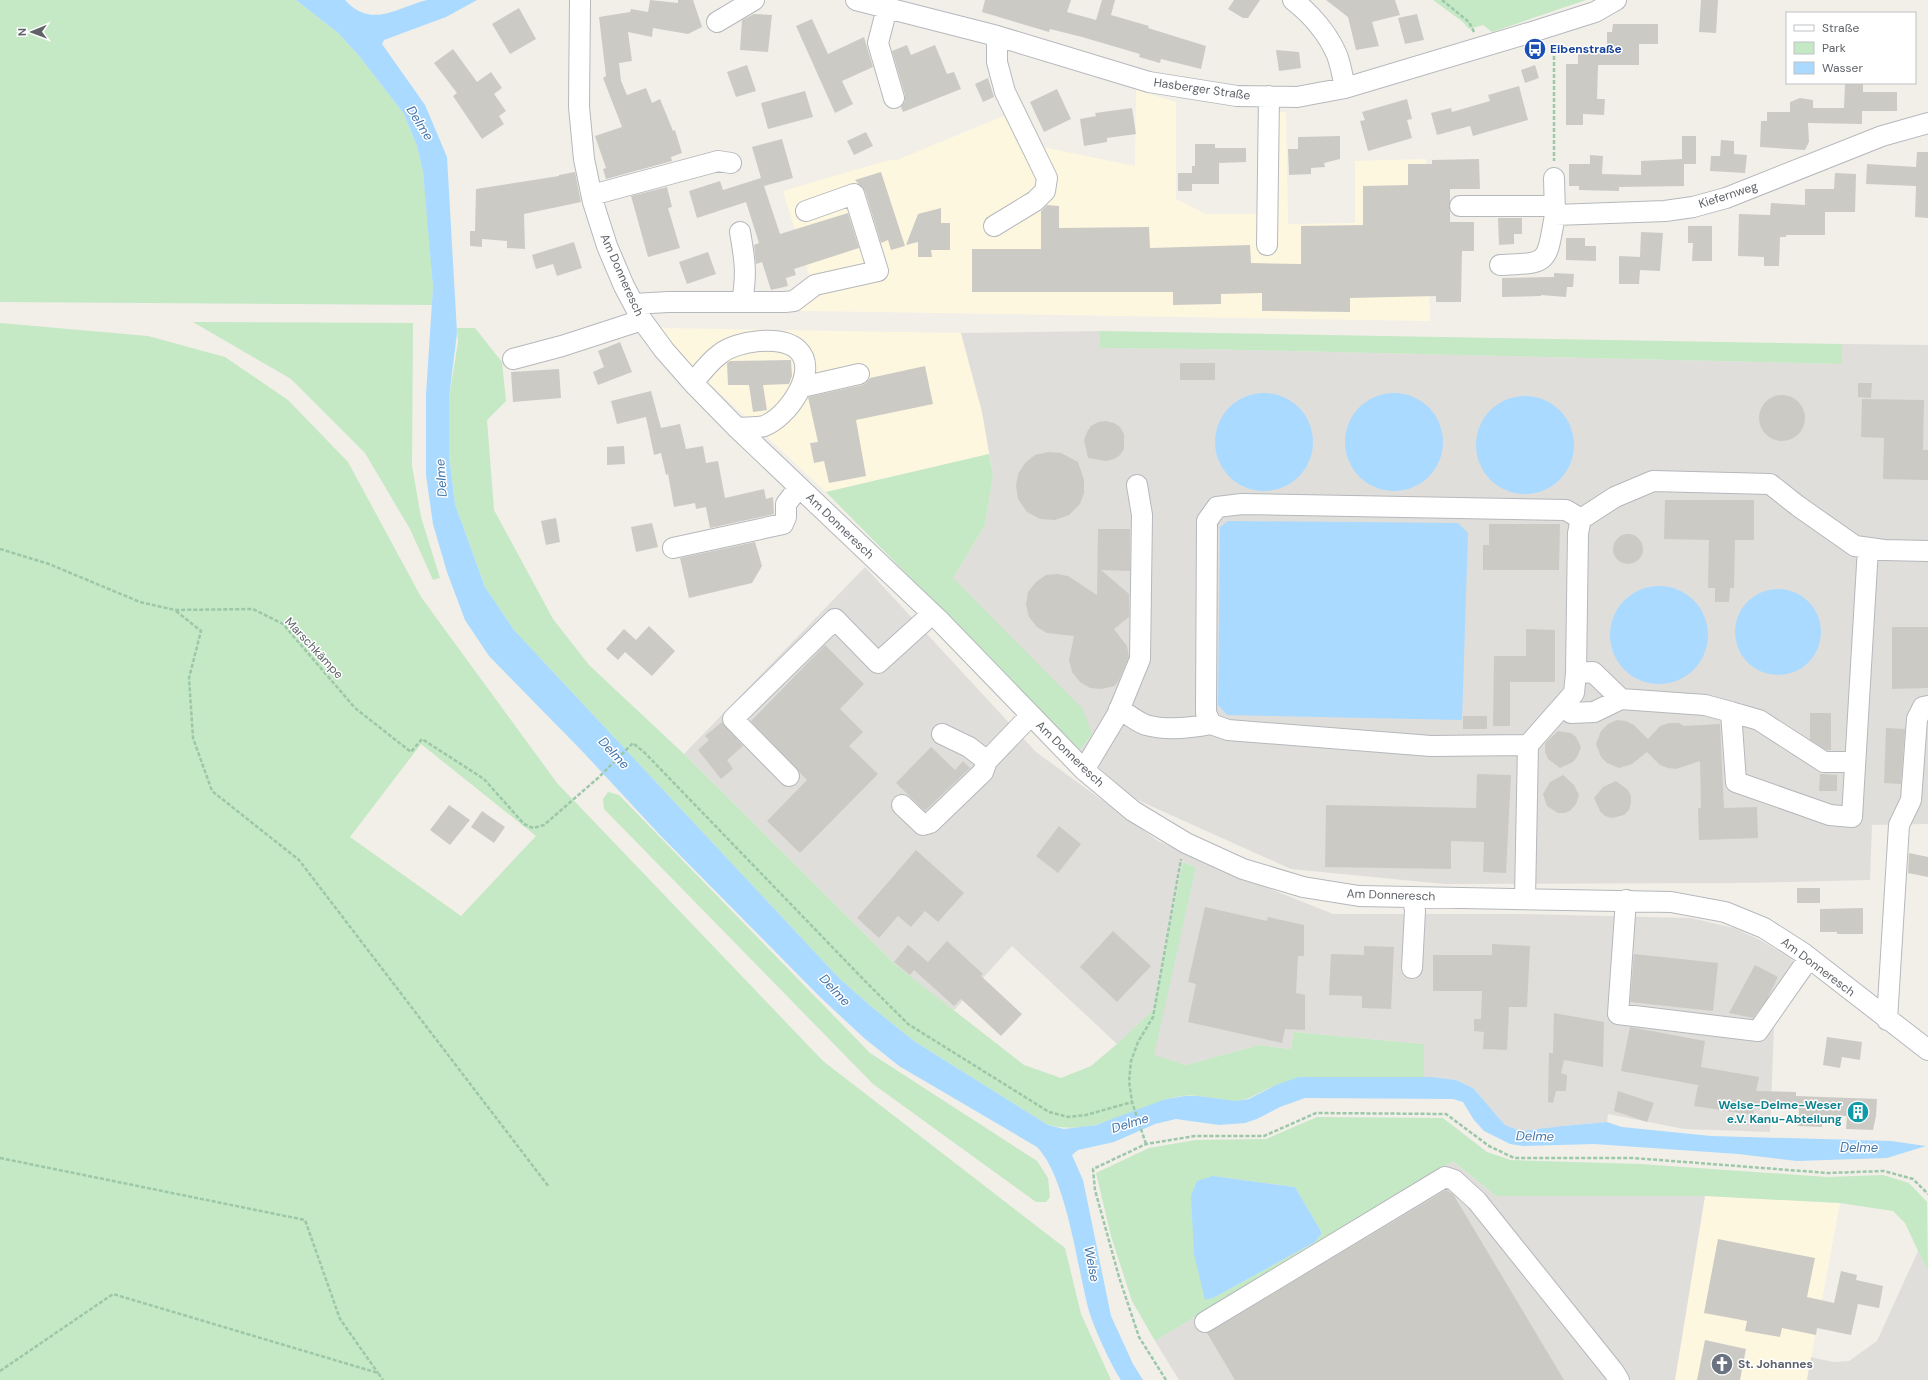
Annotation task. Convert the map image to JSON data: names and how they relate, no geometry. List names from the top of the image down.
{
  "streets": {
    "street": ["Hasberger Straße", "Kiefernweg", "Am Donneresch"],
    "path": ["Marschkämpe"]
  },
  "water": ["Delme", "Welse"],
  "places": {
    "bus stop": ["Eibenstraße"],
    "building": ["Welse-Delme-Weser e.V. Kanu-Abteilung"],
    "church": ["St. Johannes"]
  },
  "legend": ["Straße", "Park", "Wasser"],
  "north": "left"
}
